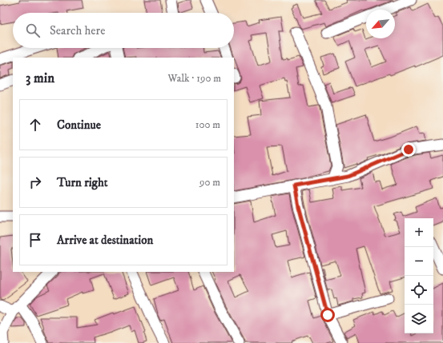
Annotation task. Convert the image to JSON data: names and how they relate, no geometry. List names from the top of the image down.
{
  "north": "bottom left",
  "page": {
    "search": "Search here",
    "heading": ["3 min", "Walk · 190 m"],
    "list": [
      ["Continue", "100 m"],
      ["Turn right", "90 m"],
      "Arrive at destination"
    ],
    "map_buttons": ["+", "−"]
  }
}
